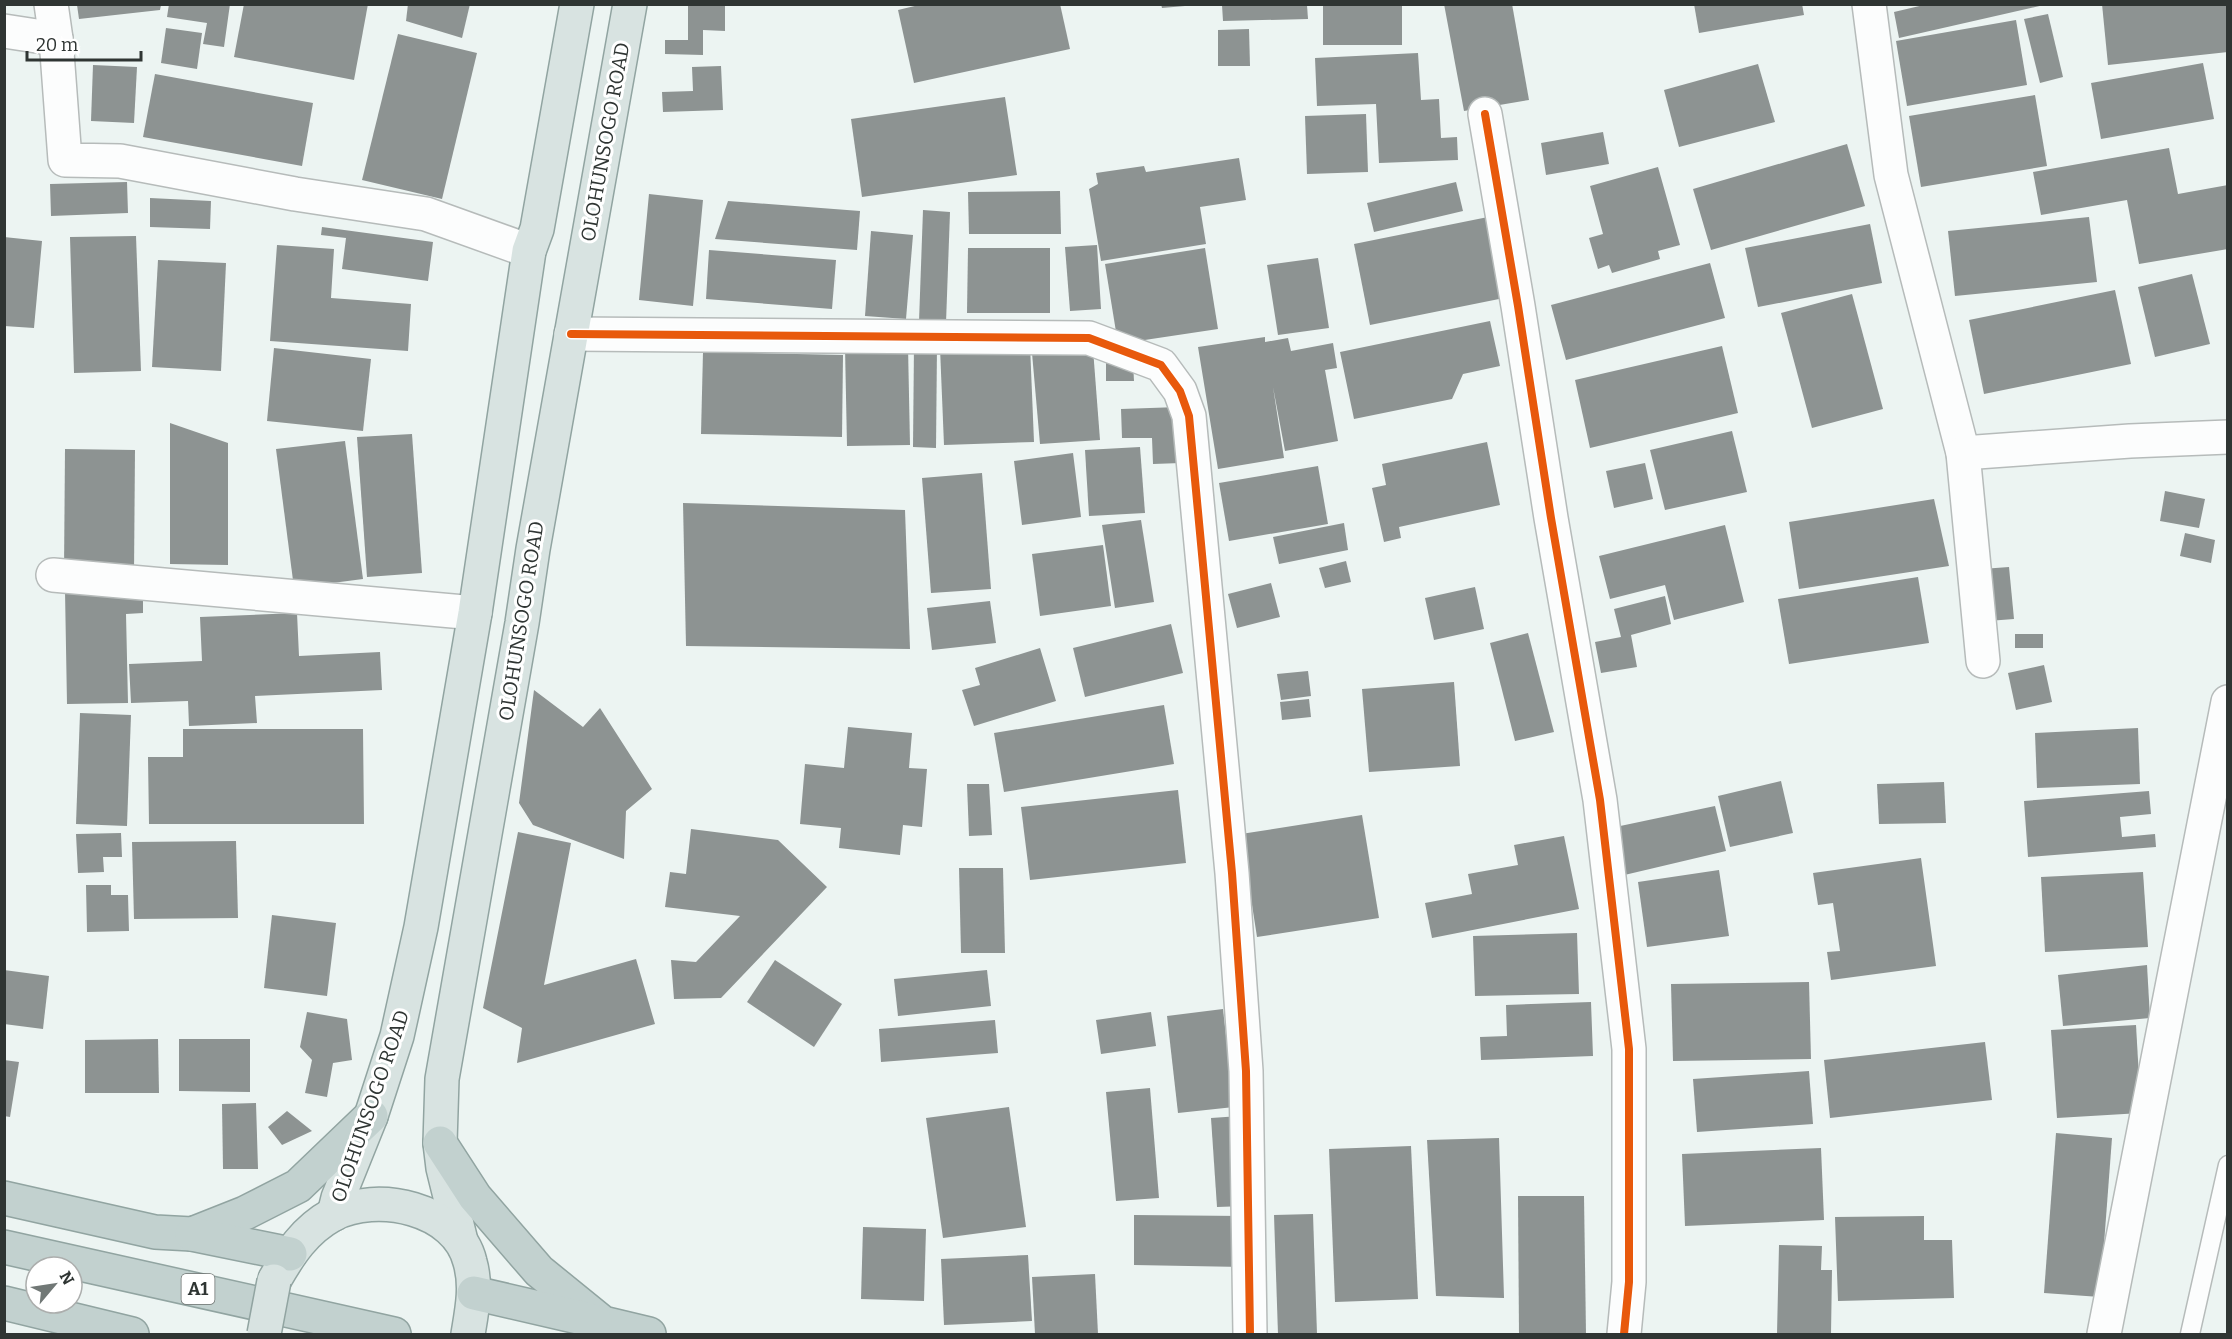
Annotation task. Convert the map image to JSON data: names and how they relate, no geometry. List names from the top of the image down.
{
  "streets": {
    "highway": ["A1"],
    "main road": ["OLOHUNSOGO ROAD"]
  },
  "scale_bar": "20 m",
  "north": "top right"
}
